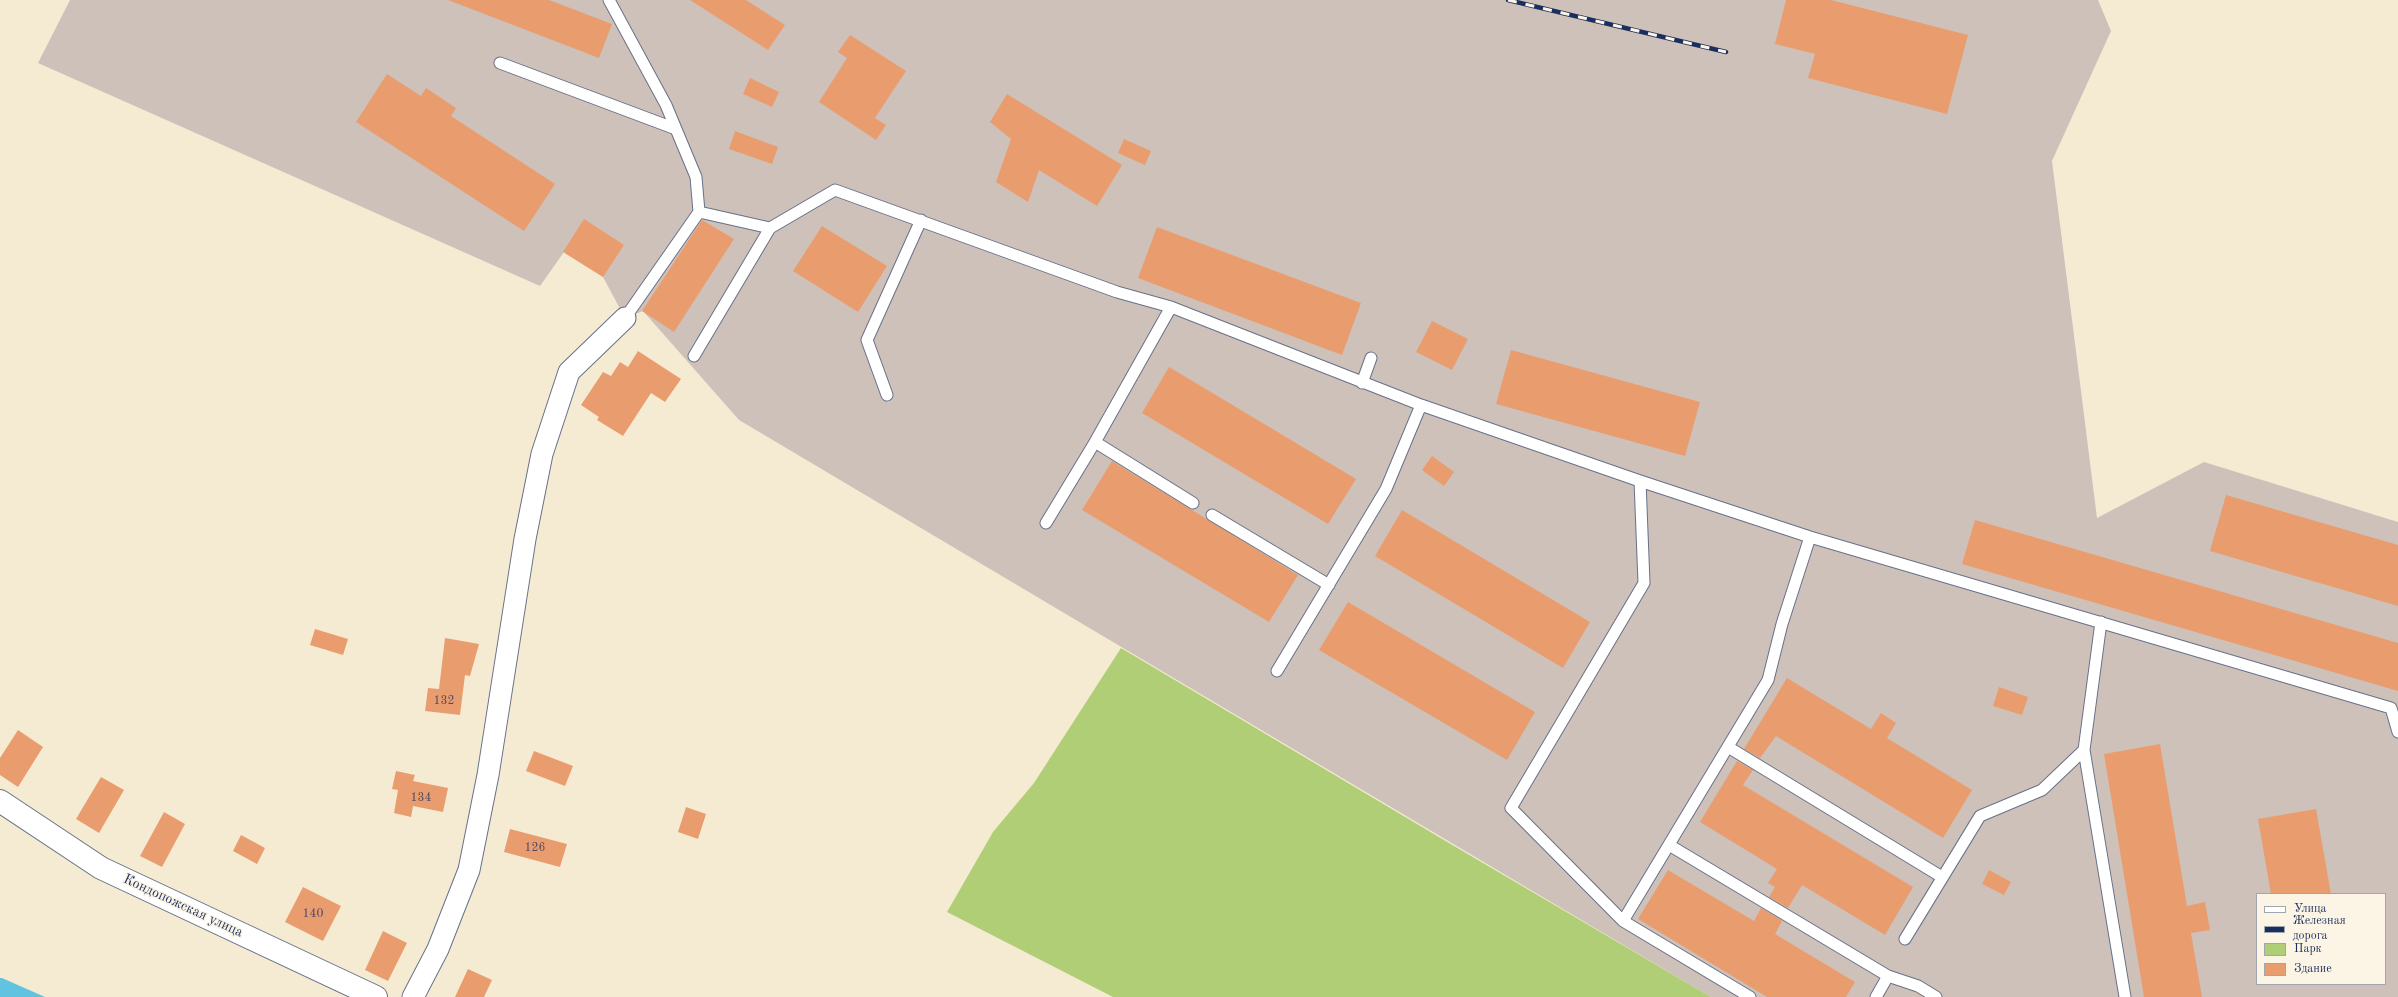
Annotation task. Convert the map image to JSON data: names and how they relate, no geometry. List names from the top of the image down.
{
  "streets": {
    "street": ["Кондопожская улица"]
  },
  "house_numbers": [
    "132",
    "134",
    "126",
    "140"
  ],
  "legend": [
    "Улица",
    "Железная дорога",
    "Парк",
    "Здание"
  ]
}
